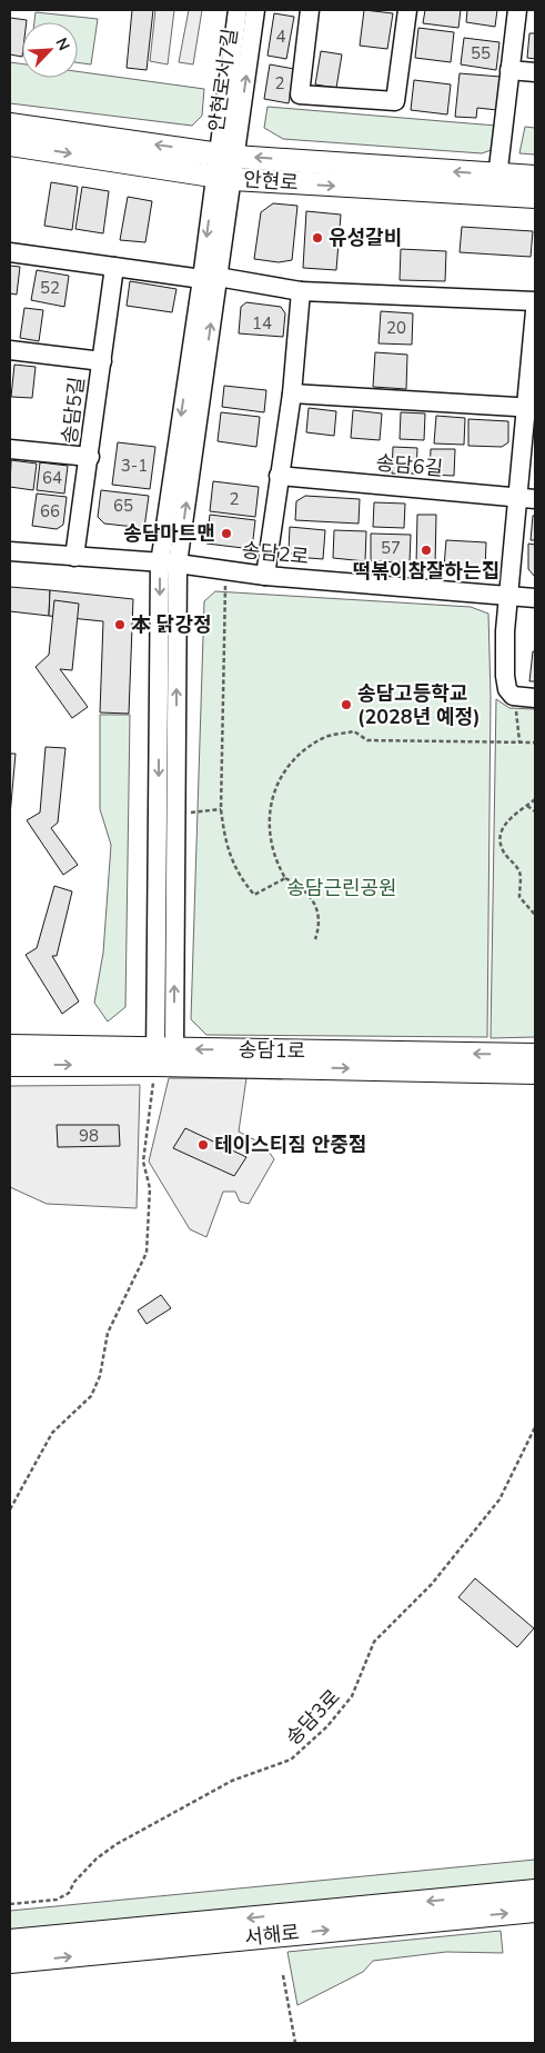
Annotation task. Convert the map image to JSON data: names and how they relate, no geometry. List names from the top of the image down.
{
  "streets": {
    "main road": ["안현로", "송담1로", "서해로"],
    "street": [
      "안현로서7길",
      "송담5길",
      "송담6길",
      "송담2로"
    ],
    "path": ["송담3로"]
  },
  "crossings": [
    ["안현로서7길", "안현로"],
    ["송담5길", "송담2로"]
  ],
  "parks": ["송담근린공원"],
  "places": [
    "유성갈비",
    "송담마트맨",
    "떡볶이참잘하는집",
    "本 닭강정",
    "송담고등학교 (2028년 예정)",
    "테이스티짐 안중점"
  ],
  "house_numbers": [
    "4",
    "55",
    "2",
    "52",
    "14",
    "20",
    "3-1",
    "64",
    "2",
    "65",
    "66",
    "57",
    "98"
  ],
  "north": "top right"
}
